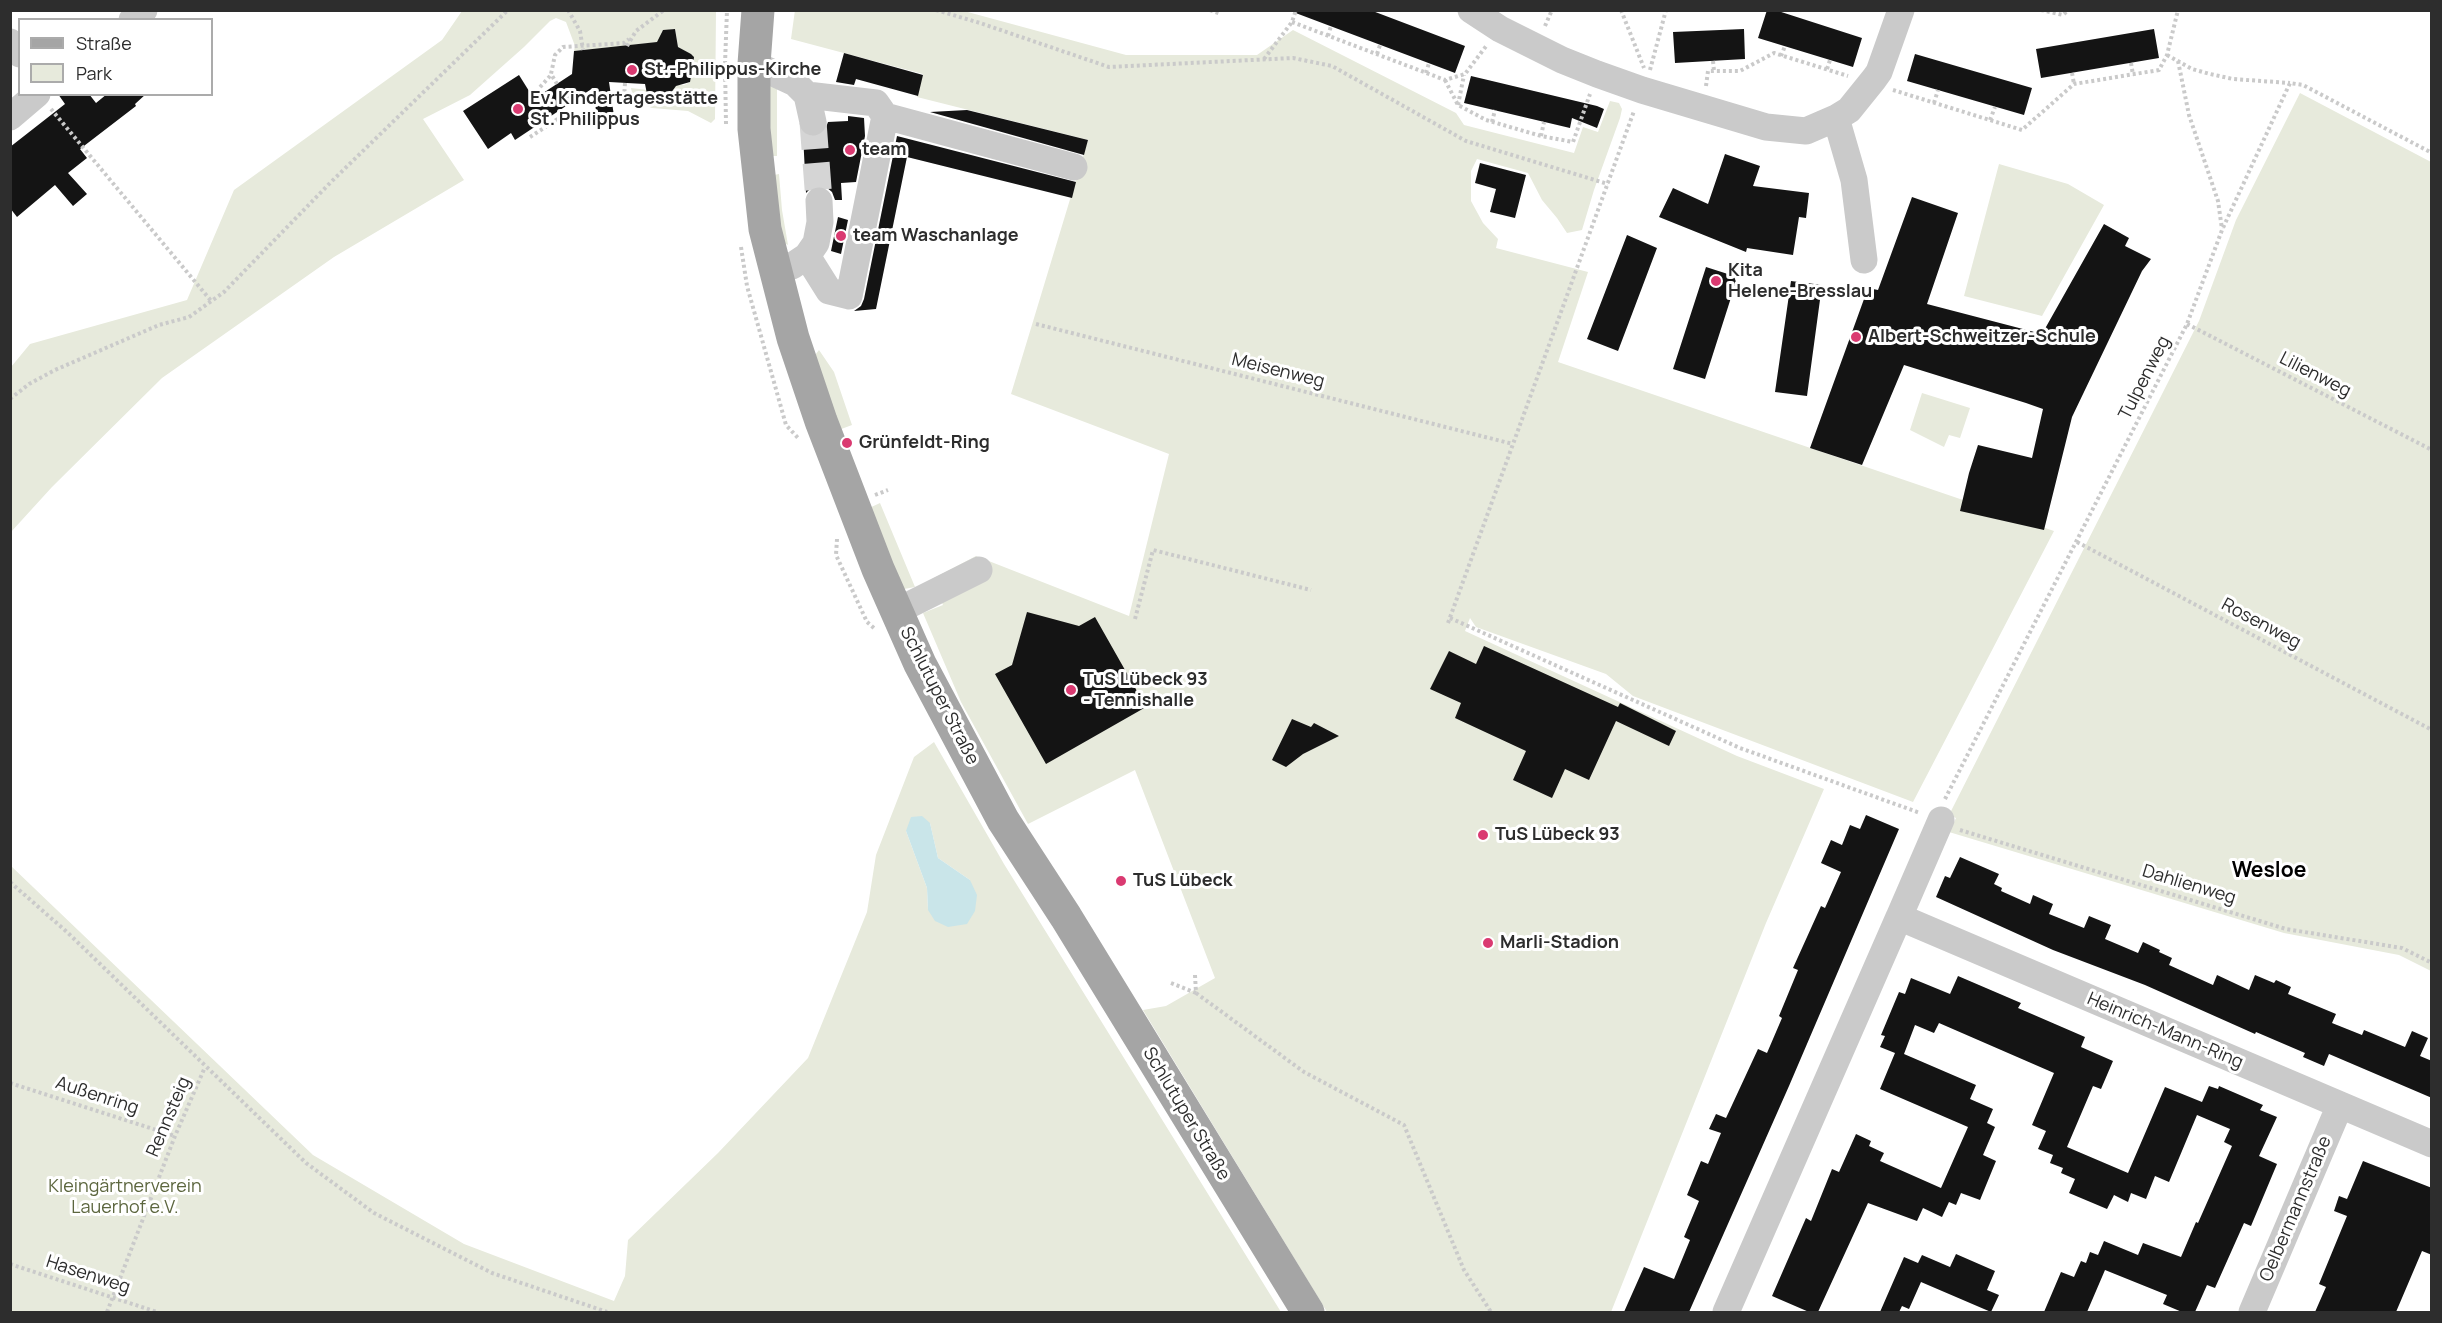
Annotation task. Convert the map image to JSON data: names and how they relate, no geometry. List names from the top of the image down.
{
  "streets": {
    "main road": ["Schlutuper Straße"],
    "street": ["Heinrich-Mann-Ring", "Oelbermannstraße"],
    "path": [
      "Meisenweg",
      "Lilienweg",
      "Tulpenweg",
      "Rosenweg",
      "Dahlienweg",
      "Außenring",
      "Rennsteig",
      "Hasenweg"
    ]
  },
  "crossings": [
    ["Meisenweg", "Dahlienweg"],
    ["Lilienweg", "Tulpenweg"],
    ["Tulpenweg", "Rosenweg"],
    ["Tulpenweg", "Dahlienweg"],
    ["Heinrich-Mann-Ring", "Oelbermannstraße"],
    ["Außenring", "Rennsteig"],
    ["Rennsteig", "Hasenweg"]
  ],
  "districts": ["Wesloe"],
  "parks": ["Kleingärtnerverein Lauerhof e.V."],
  "places": [
    "St.-Philippus-Kirche",
    "Ev. Kindertagesstätte St. Philippus",
    "team",
    "team Waschanlage",
    "Kita Helene-Bresslau",
    "Albert-Schweitzer-Schule",
    "Grünfeldt-Ring",
    "TuS Lübeck 93 - Tennishalle",
    "TuS Lübeck 93",
    "TuS Lübeck",
    "Marli-Stadion"
  ],
  "legend": ["Straße", "Park"]
}
